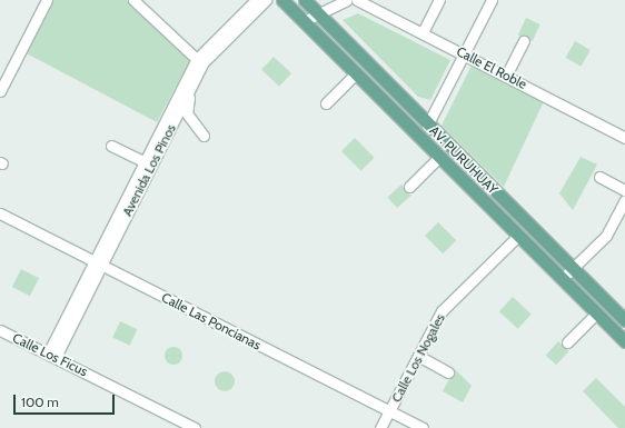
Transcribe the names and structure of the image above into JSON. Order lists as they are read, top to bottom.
{
  "streets": {
    "main road": ["AV. PURUHUAY"],
    "street": [
      "Calle El Roble",
      "Avenida Los Pinos",
      "Calle Las Poncianas",
      "Calle Los Ficus",
      "Calle Los Nogales"
    ]
  },
  "crossings": [
    ["AV. PURUHUAY", "Calle Los Nogales"],
    ["Avenida Los Pinos", "Calle Las Poncianas"],
    ["Avenida Los Pinos", "Calle Los Ficus"],
    ["Calle Las Poncianas", "Calle Los Nogales"]
  ],
  "scale_bar": "100 m"
}
